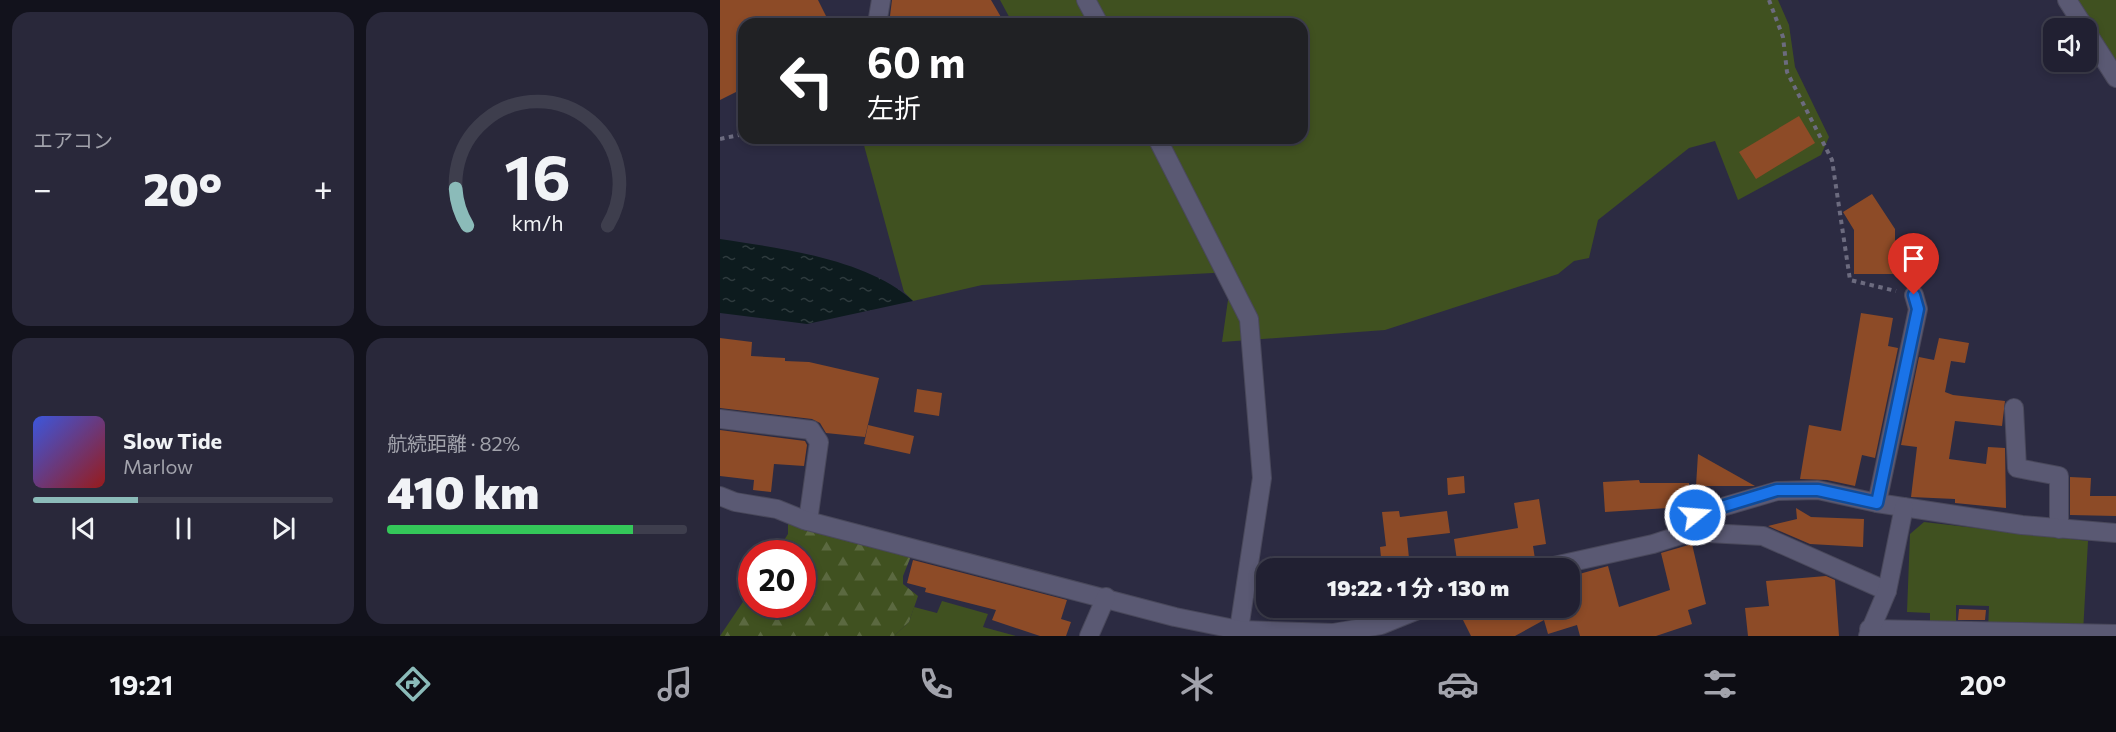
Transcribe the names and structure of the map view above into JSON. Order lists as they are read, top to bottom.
{
  "page": {
    "tile": [
      "エアコン",
      ["航続距離 · 82%", "410 km"]
    ],
    "turn": ["60 m", "左折"],
    "heat": ["−", "20°", "+"],
    "song": ["Slow Tide", "Marlow"],
    "limit": "20",
    "trip": "19:22 · 1 分 · 130 m",
    "tabs": ["19:21", "20°"],
    "gauge": ["16", "km/h"]
  }
}
